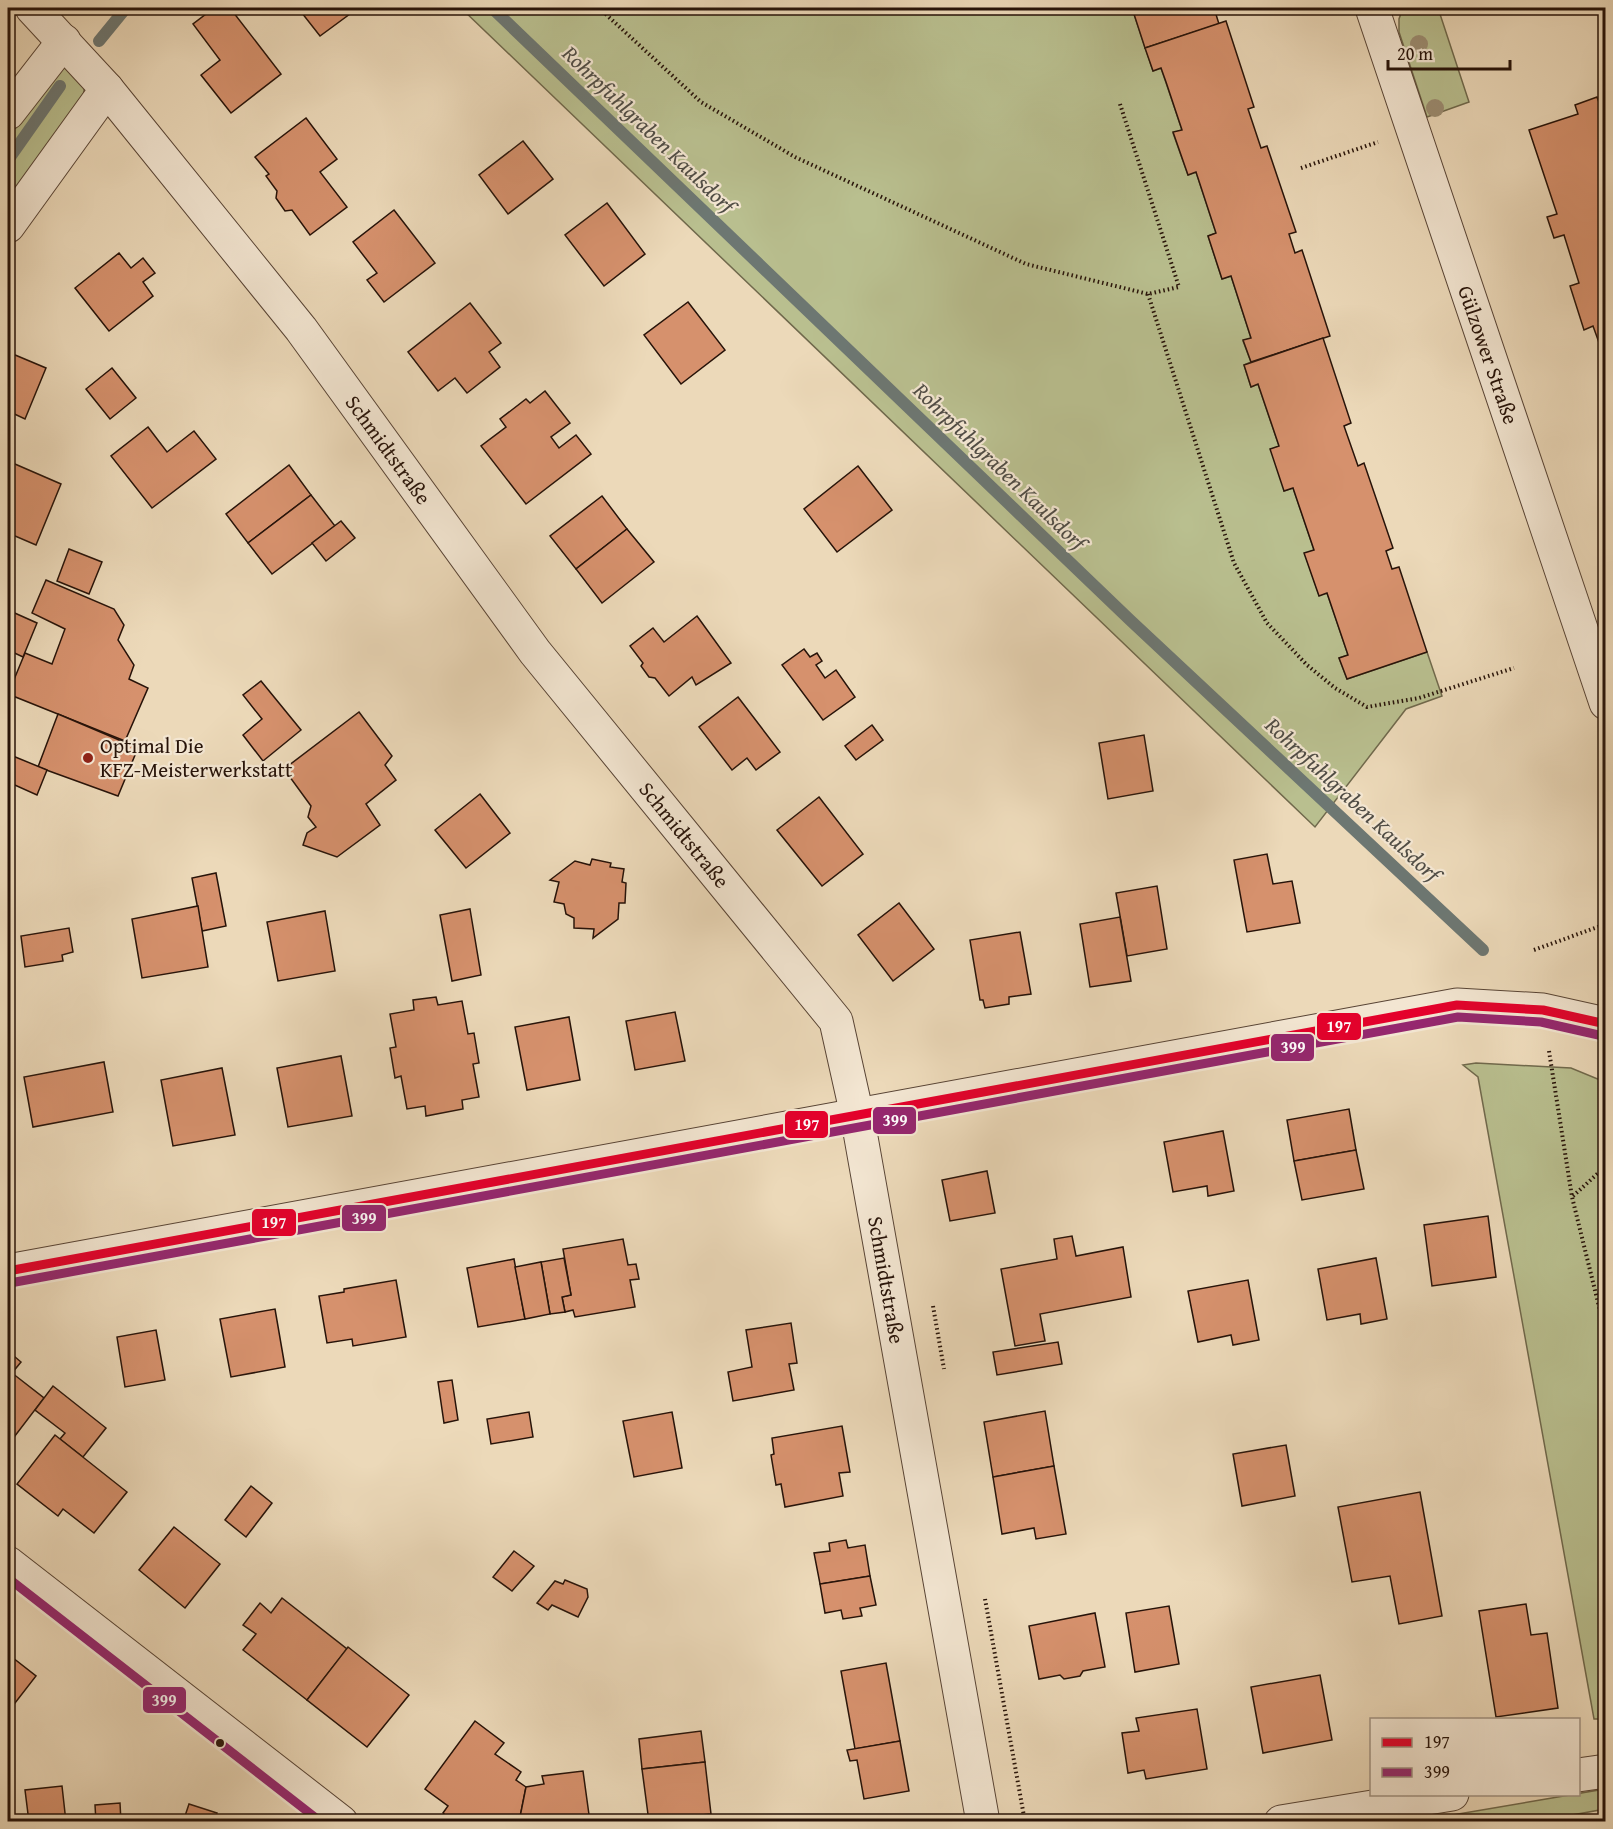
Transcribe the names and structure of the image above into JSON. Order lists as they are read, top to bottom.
{
  "streets": {
    "street": ["Gülzower Straße", "Schmidtstraße"]
  },
  "water": ["Rohrpfuhlgraben Kaulsdorf"],
  "places": ["Optimal Die KFZ-Meisterwerkstatt"],
  "lines": ["transit line 197", "transit line 399"],
  "legend": ["197", "399"],
  "scale_bar": "20 m"
}
